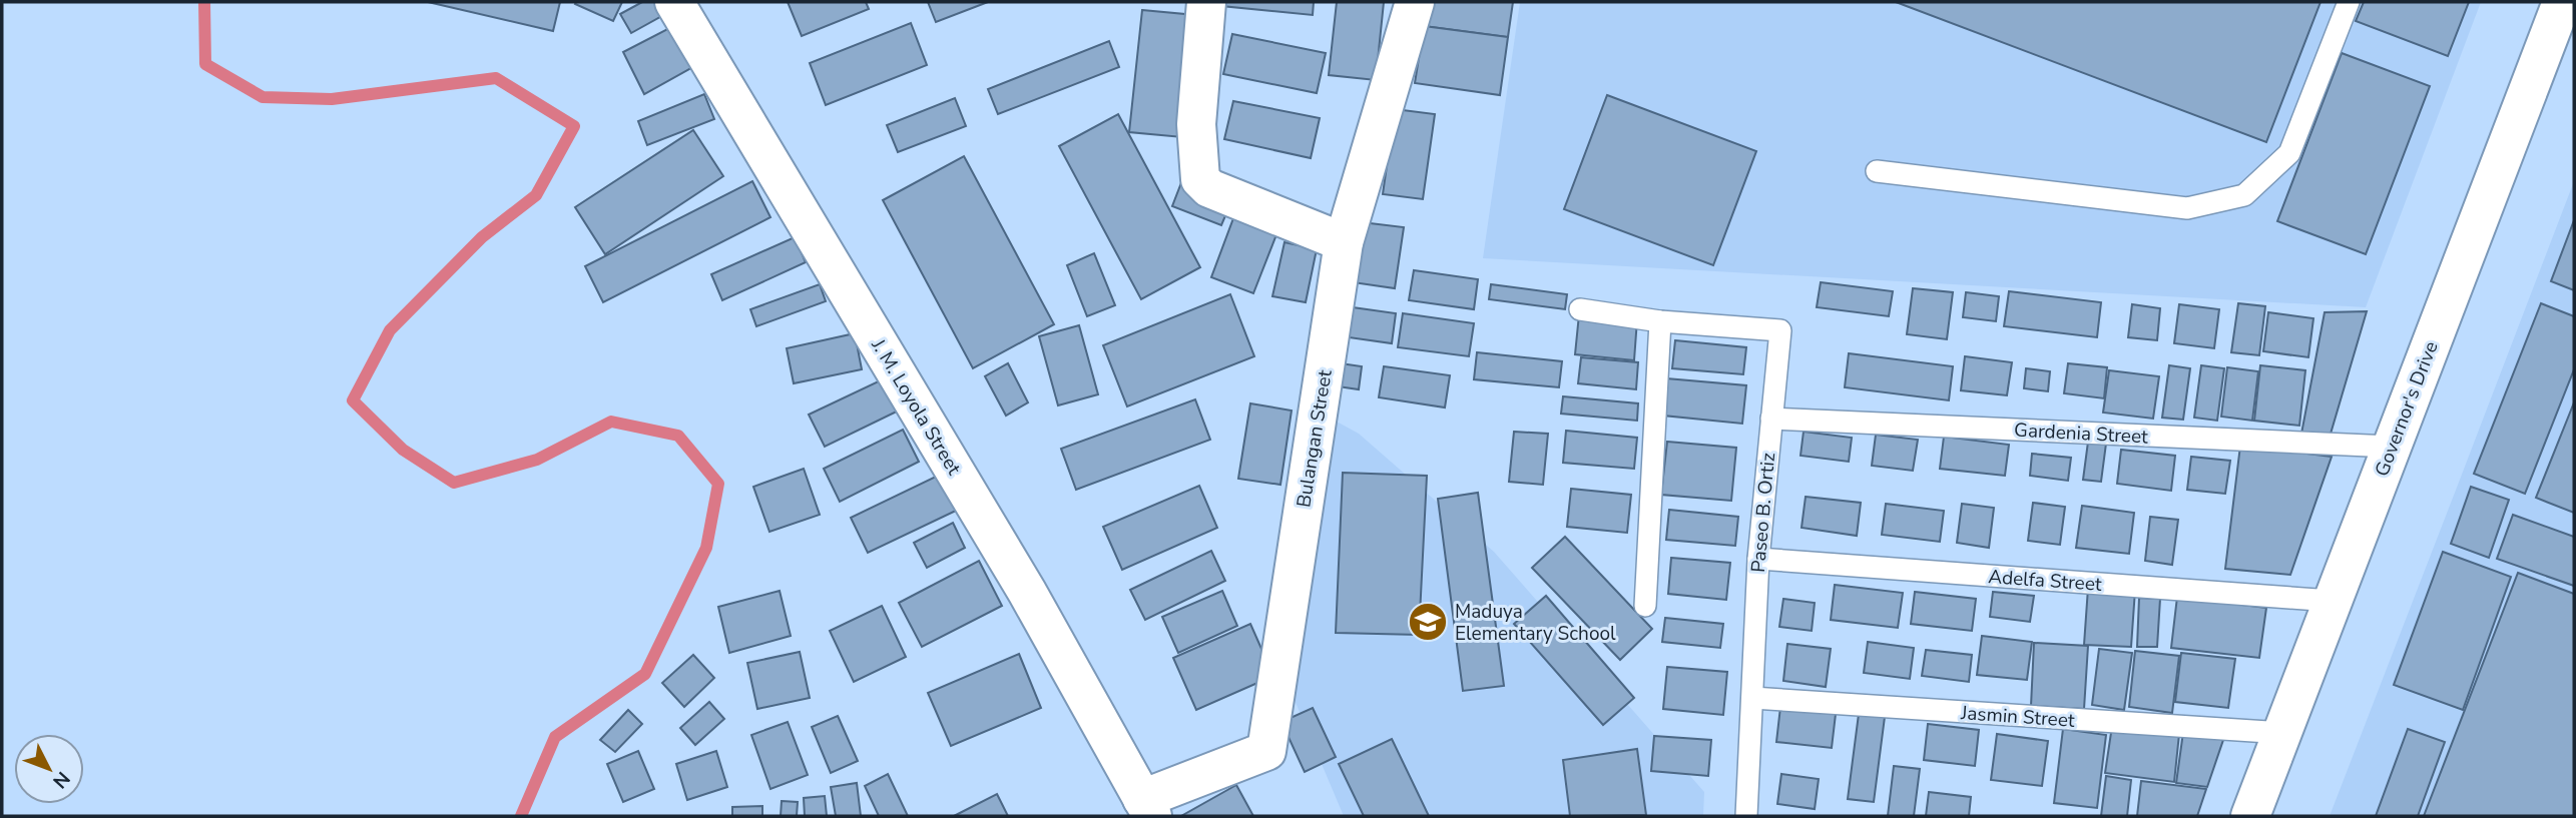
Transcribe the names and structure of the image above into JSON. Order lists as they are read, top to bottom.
{
  "streets": {
    "main road": ["J. M. Loyola Street", "Governor's Drive", "Bulangan Street"],
    "lane": [
      "Gardenia Street",
      "Paseo B. Ortiz",
      "Adelfa Street",
      "Jasmin Street"
    ]
  },
  "crossings": [
    ["J. M. Loyola Street", "Bulangan Street"],
    ["Governor's Drive", "Gardenia Street"],
    ["Governor's Drive", "Adelfa Street"],
    ["Governor's Drive", "Jasmin Street"],
    ["Gardenia Street", "Paseo B. Ortiz"],
    ["Paseo B. Ortiz", "Adelfa Street"],
    ["Paseo B. Ortiz", "Jasmin Street"]
  ],
  "places": {
    "school or university": ["Maduya Elementary School"]
  },
  "north": "bottom right"
}
